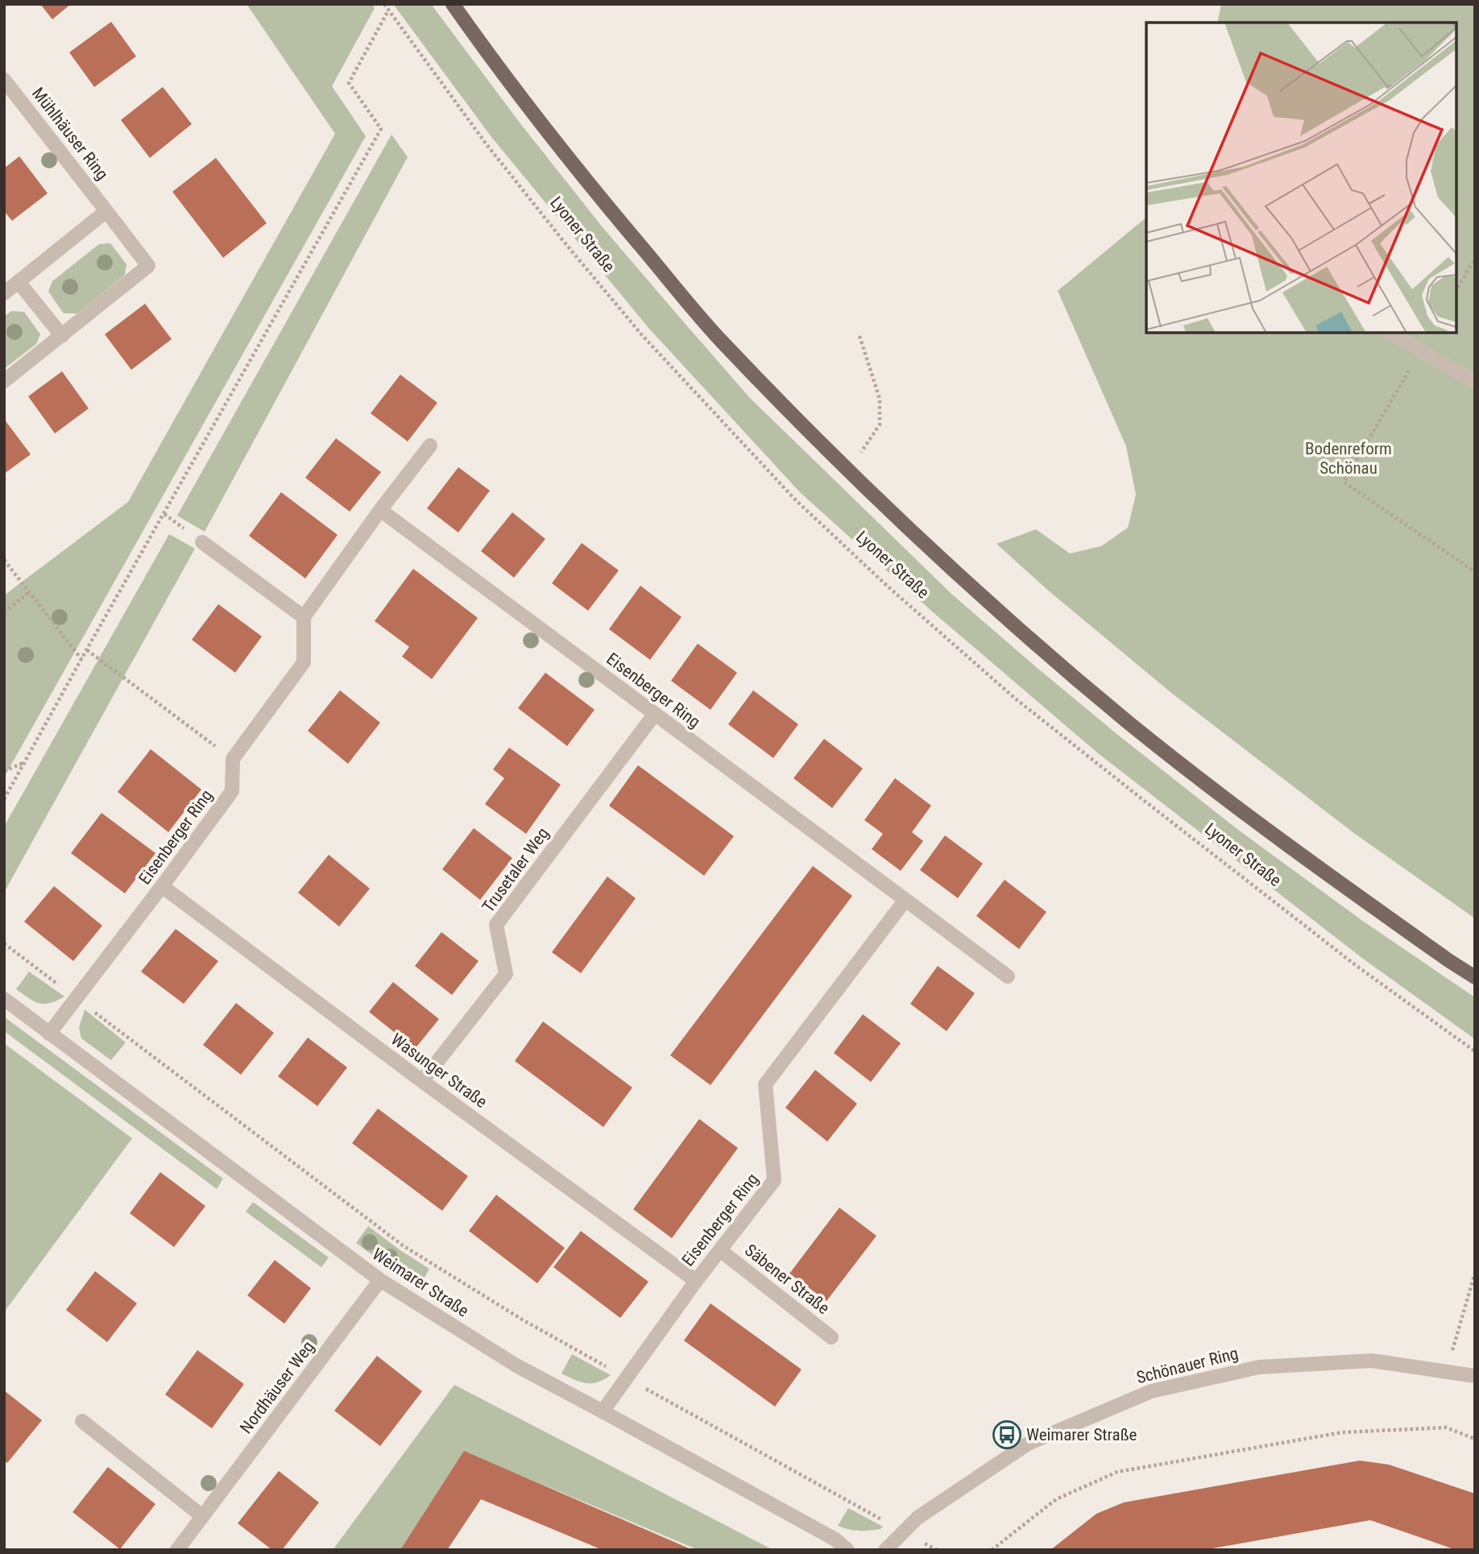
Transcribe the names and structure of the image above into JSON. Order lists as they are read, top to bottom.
{
  "streets": {
    "main road": ["Lyoner Straße"],
    "street": [
      "Mühlhäuser Ring",
      "Eisenberger Ring",
      "Trusetaler Weg",
      "Wasunger Straße",
      "Säbener Straße",
      "Weimarer Straße",
      "Schönauer Ring",
      "Nordhäuser Weg"
    ]
  },
  "crossings": [
    ["Eisenberger Ring", "Trusetaler Weg"],
    ["Eisenberger Ring", "Wasunger Straße"],
    ["Eisenberger Ring", "Säbener Straße"],
    ["Eisenberger Ring", "Weimarer Straße"],
    ["Trusetaler Weg", "Wasunger Straße"],
    ["Weimarer Straße", "Nordhäuser Weg"]
  ],
  "parks": ["Bodenreform Schönau"],
  "places": {
    "bus stop": ["Weimarer Straße"]
  }
}
